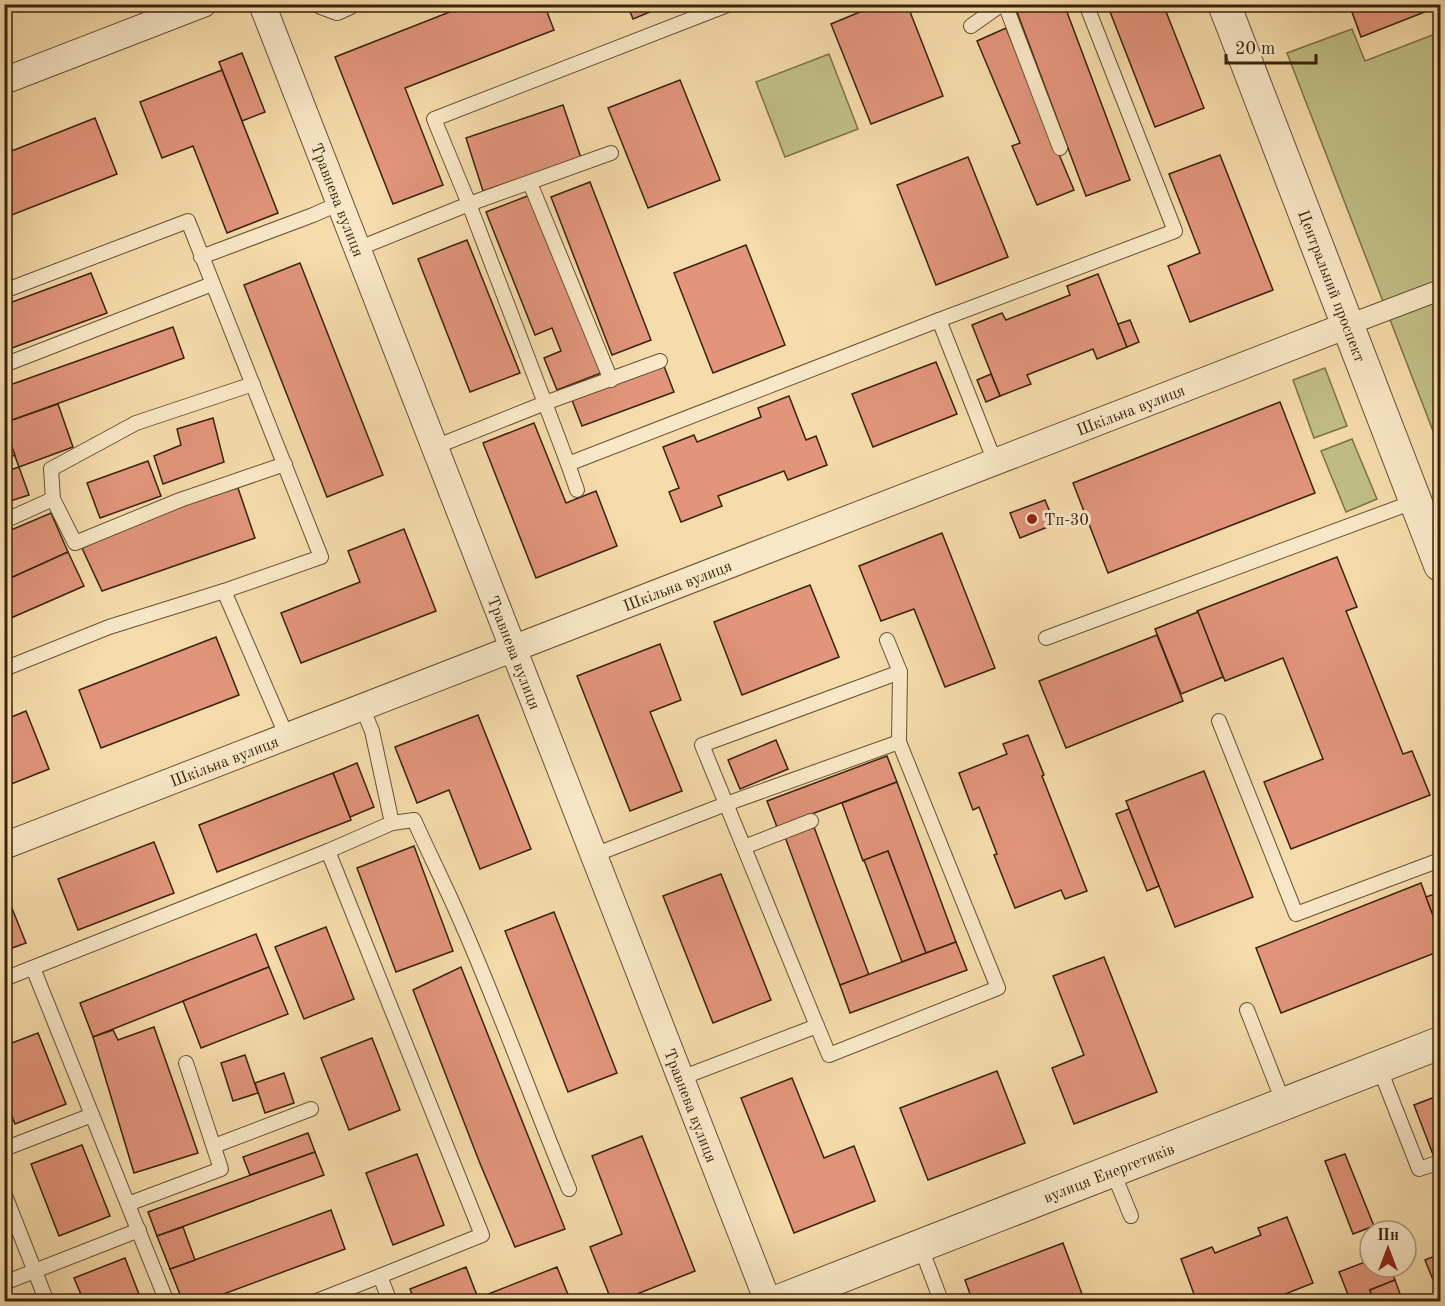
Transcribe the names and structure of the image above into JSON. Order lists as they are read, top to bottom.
{
  "streets": {
    "street": [
      "Травнева вулиця",
      "Центральний проспект",
      "Шкільна вулиця",
      "вулиця Енергетиків"
    ]
  },
  "crossings": [
    ["Травнева вулиця", "Шкільна вулиця"],
    ["Центральний проспект", "Шкільна вулиця"]
  ],
  "places": ["Тп-30"],
  "scale_bar": "20 m",
  "north": "top"
}
